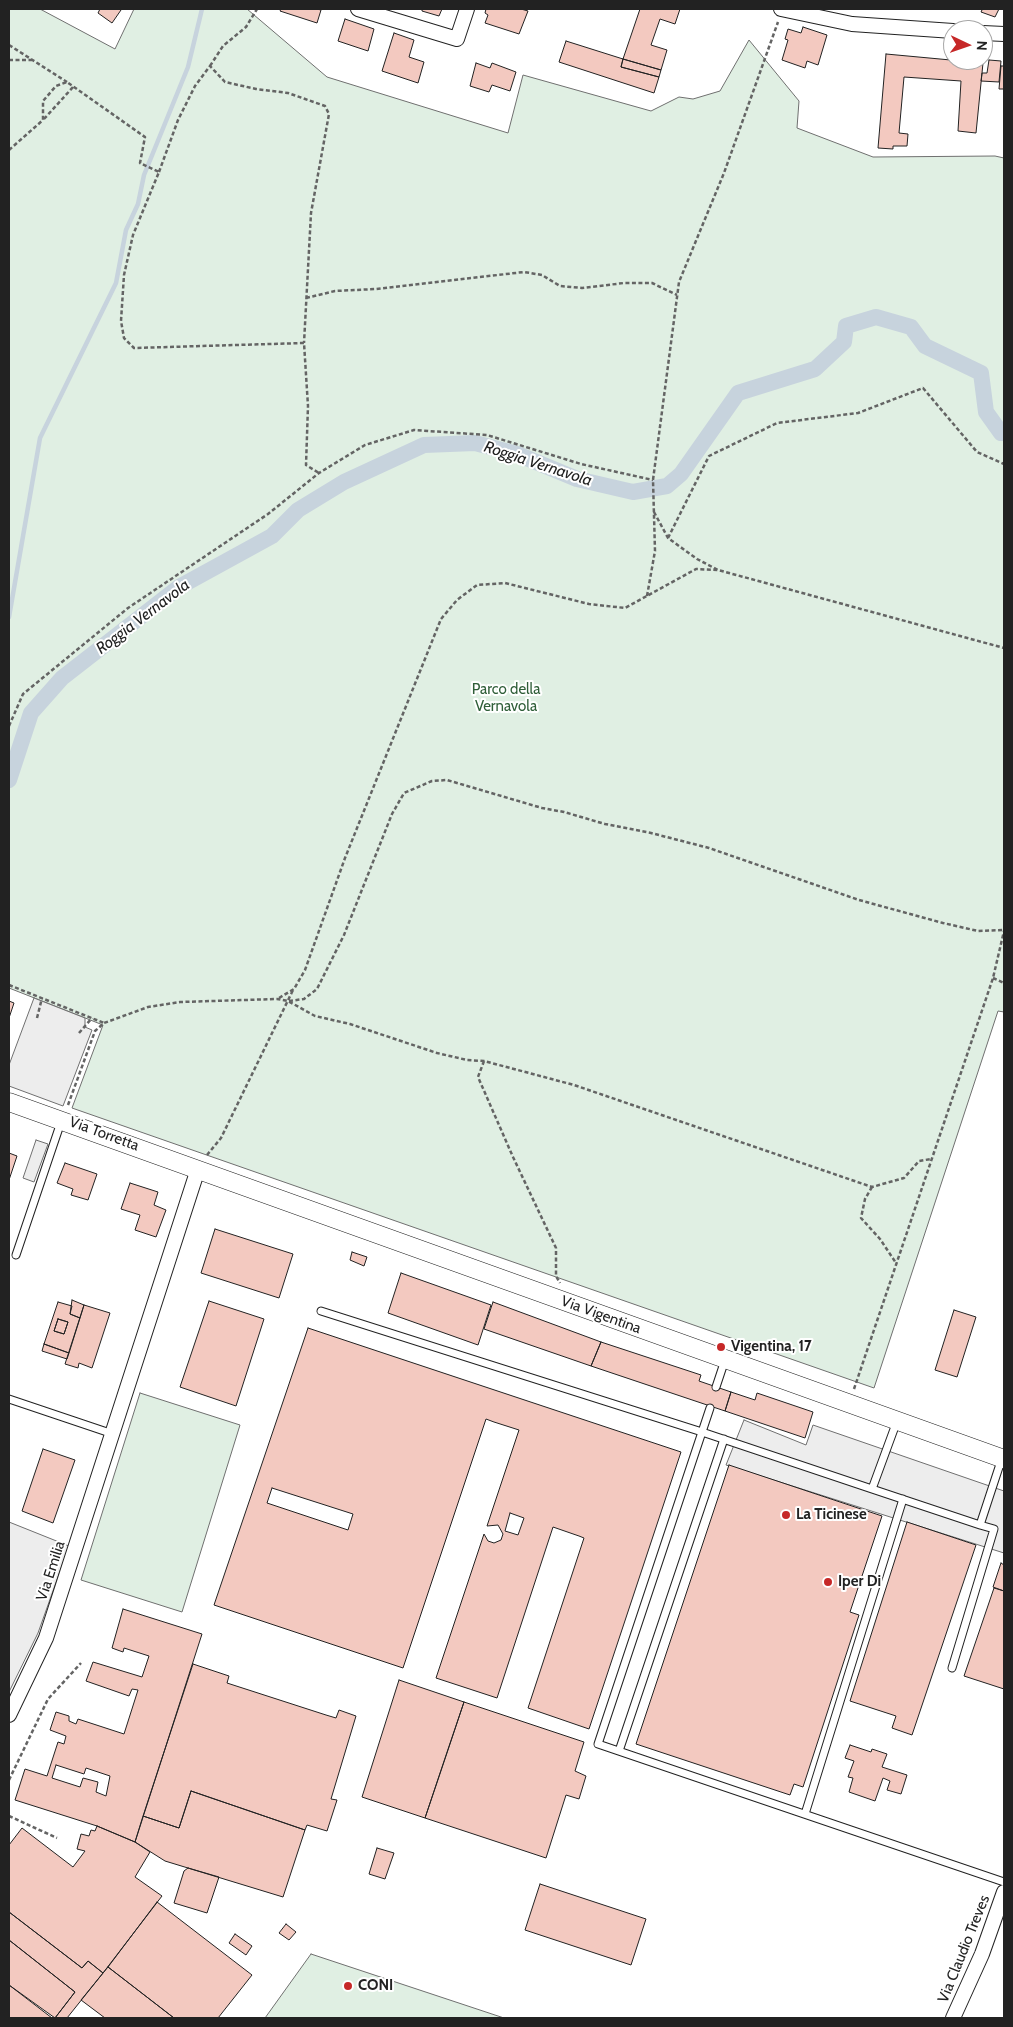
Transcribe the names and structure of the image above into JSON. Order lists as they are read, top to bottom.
{
  "streets": {
    "street": [
      "Via Torretta",
      "Via Vigentina",
      "Via Emilia",
      "Via Claudio Treves"
    ]
  },
  "crossings": [
    ["Via Torretta", "Via Vigentina"],
    ["Via Torretta", "Via Emilia"],
    ["Via Vigentina", "Via Emilia"]
  ],
  "water": ["Roggia Vernavola"],
  "parks": ["Parco della Vernavola"],
  "places": [
    "Vigentina, 17",
    "La Ticinese",
    "Iper Di",
    "CONI"
  ],
  "north": "right"
}
